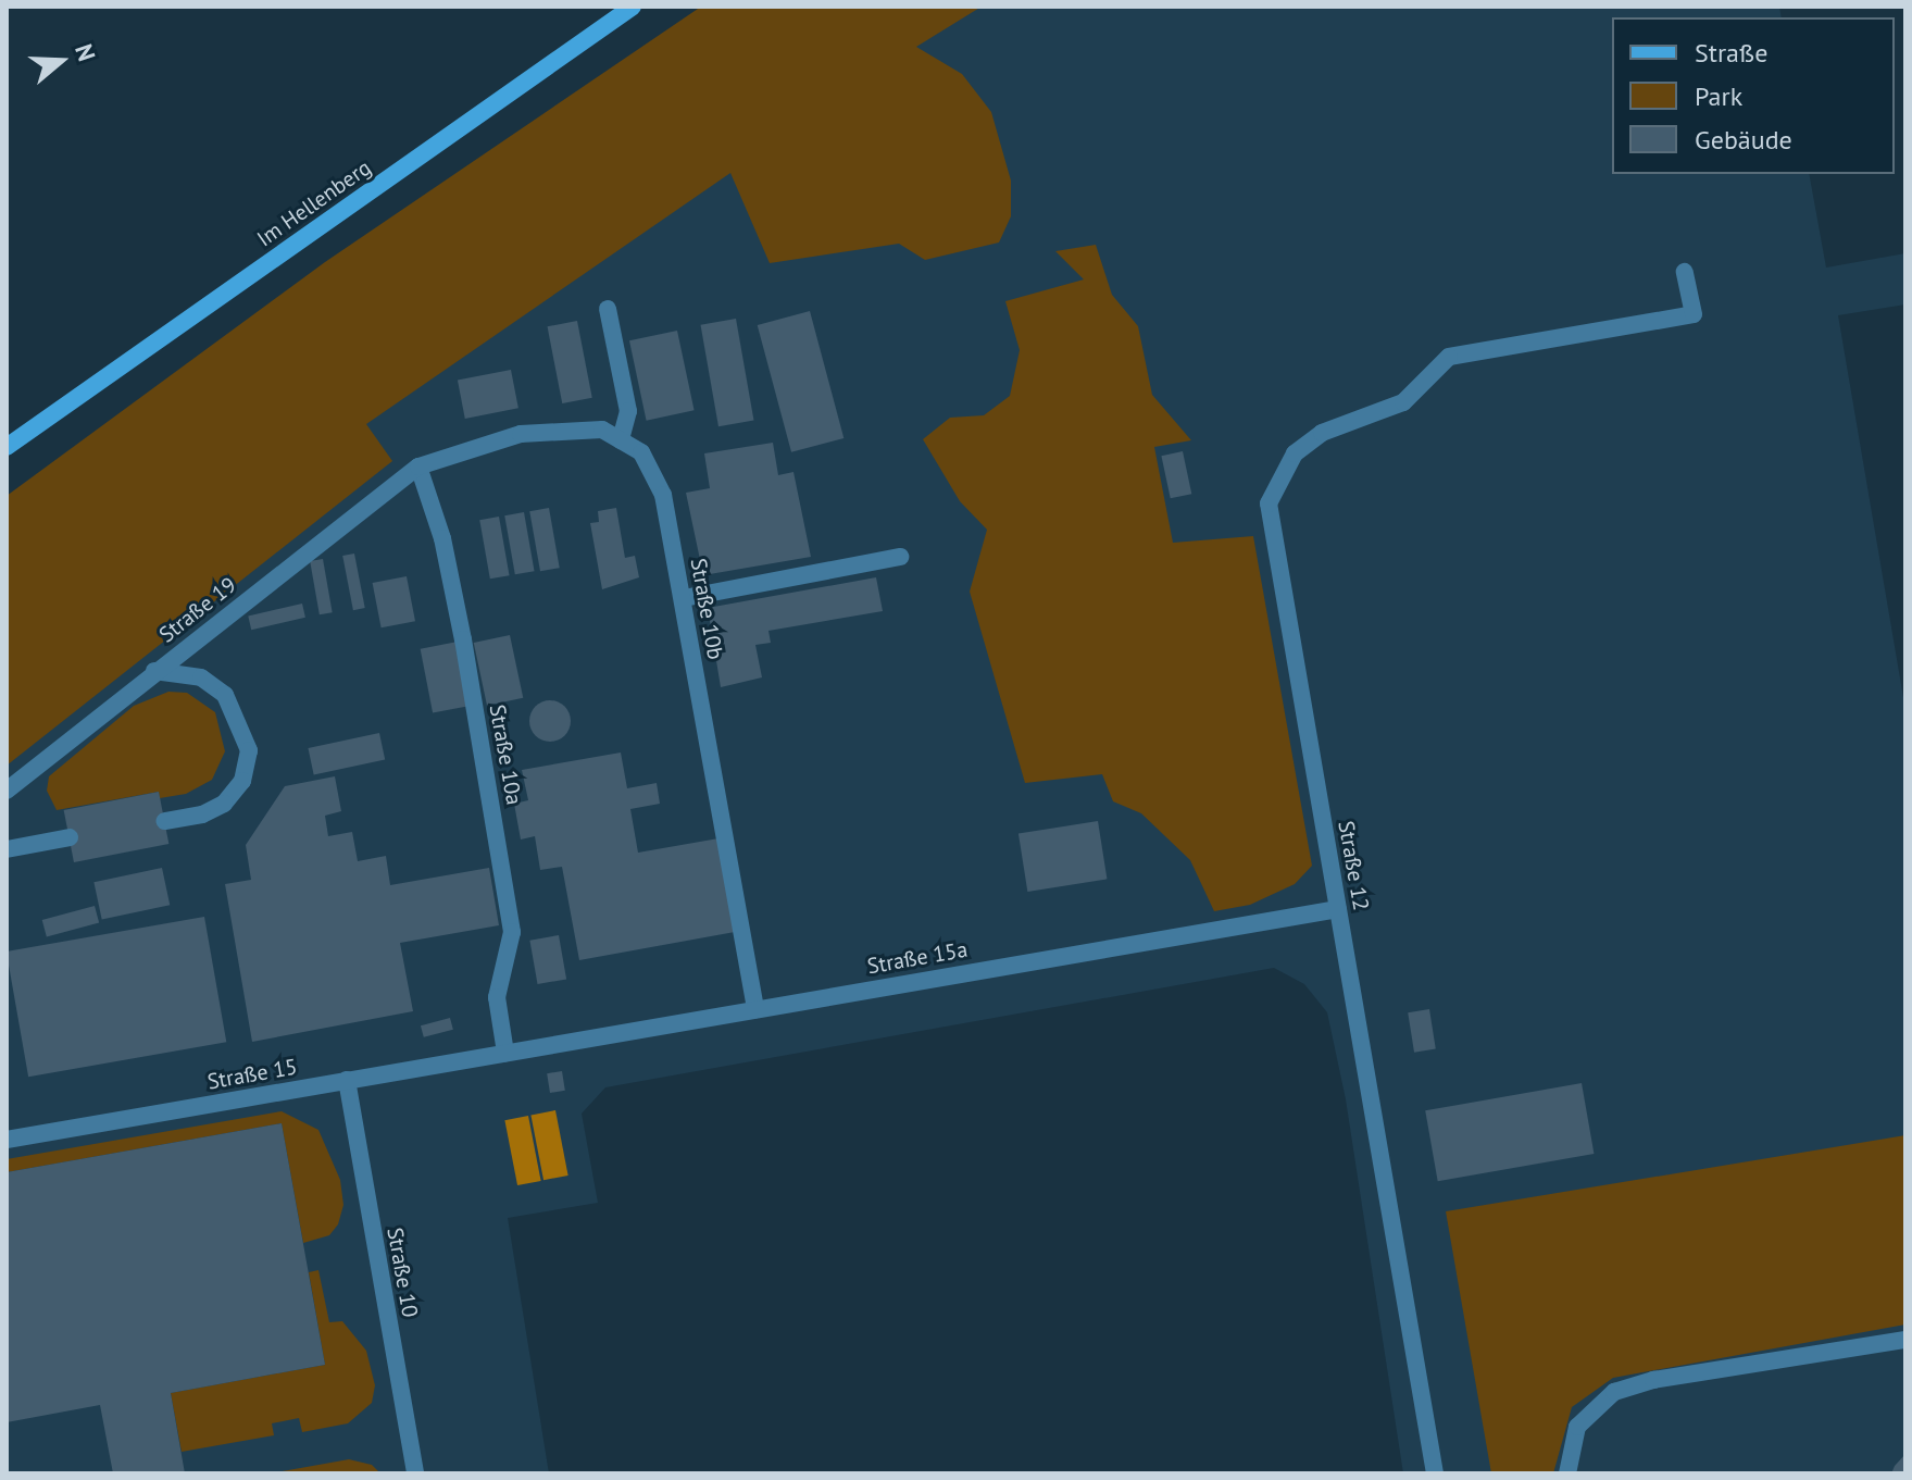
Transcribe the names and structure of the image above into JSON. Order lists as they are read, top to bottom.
{
  "streets": {
    "main road": ["Im Hellenberg"],
    "street": [
      "Straße 10b",
      "Straße 19",
      "Straße 10a",
      "Straße 12",
      "Straße 15a",
      "Straße 15",
      "Straße 10"
    ]
  },
  "crossings": [
    ["Straße 10b", "Straße 15a"],
    ["Straße 19", "Straße 10a"],
    ["Straße 10a", "Straße 15a"],
    ["Straße 10a", "Straße 15"],
    ["Straße 12", "Straße 15a"],
    ["Straße 15a", "Straße 15"],
    ["Straße 15", "Straße 10"]
  ],
  "legend": ["Straße", "Park", "Gebäude"],
  "north": "right"
}
